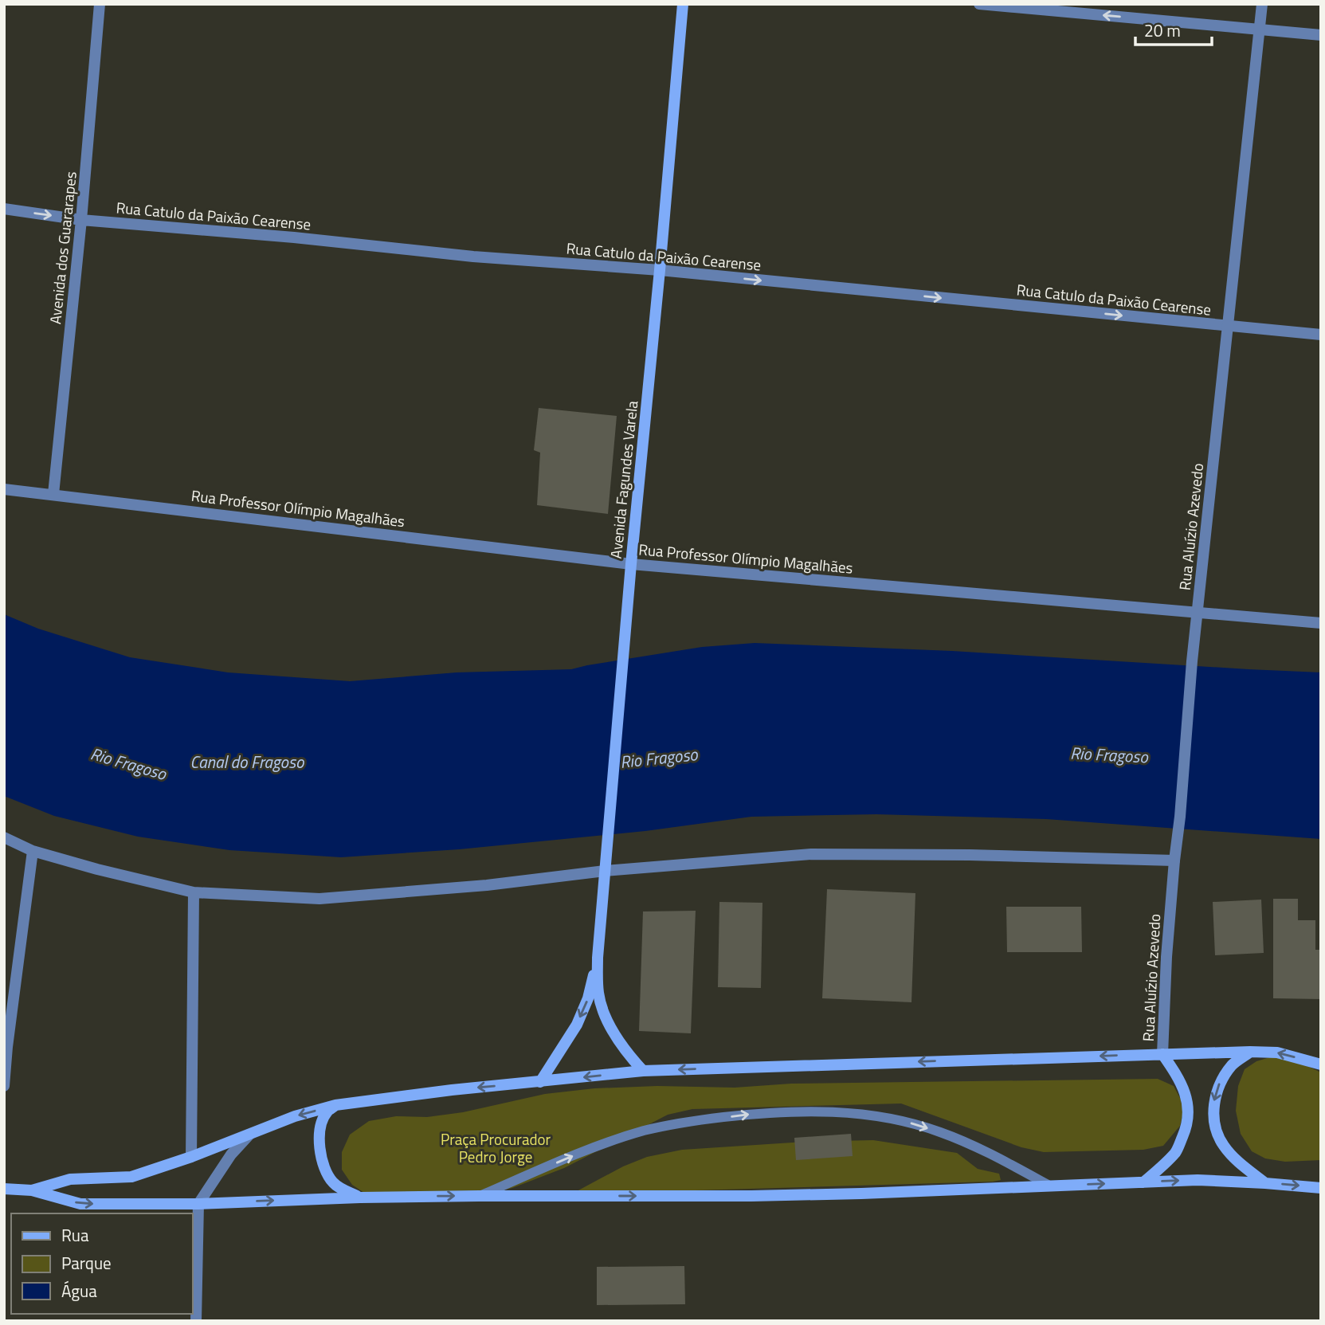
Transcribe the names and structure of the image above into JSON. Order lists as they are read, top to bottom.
{
  "streets": {
    "main road": ["Avenida Fagundes Varela"],
    "street": [
      "Rua Catulo da Paixão Cearense",
      "Avenida dos Guararapes",
      "Rua Professor Olímpio Magalhães",
      "Rua Aluízio Azevedo"
    ]
  },
  "crossings": [
    ["Rua Catulo da Paixão Cearense", "Avenida dos Guararapes"],
    ["Rua Catulo da Paixão Cearense", "Avenida Fagundes Varela"],
    ["Rua Catulo da Paixão Cearense", "Rua Aluízio Azevedo"],
    ["Avenida dos Guararapes", "Rua Professor Olímpio Magalhães"],
    ["Avenida Fagundes Varela", "Rua Professor Olímpio Magalhães"],
    ["Rua Professor Olímpio Magalhães", "Rua Aluízio Azevedo"]
  ],
  "one_way": ["Rua Catulo da Paixão Cearense"],
  "water": ["Rio Fragoso", "Canal do Fragoso"],
  "parks": ["Praça Procurador Pedro Jorge"],
  "legend": ["Rua", "Parque", "Água"],
  "scale_bar": "20 m"
}
